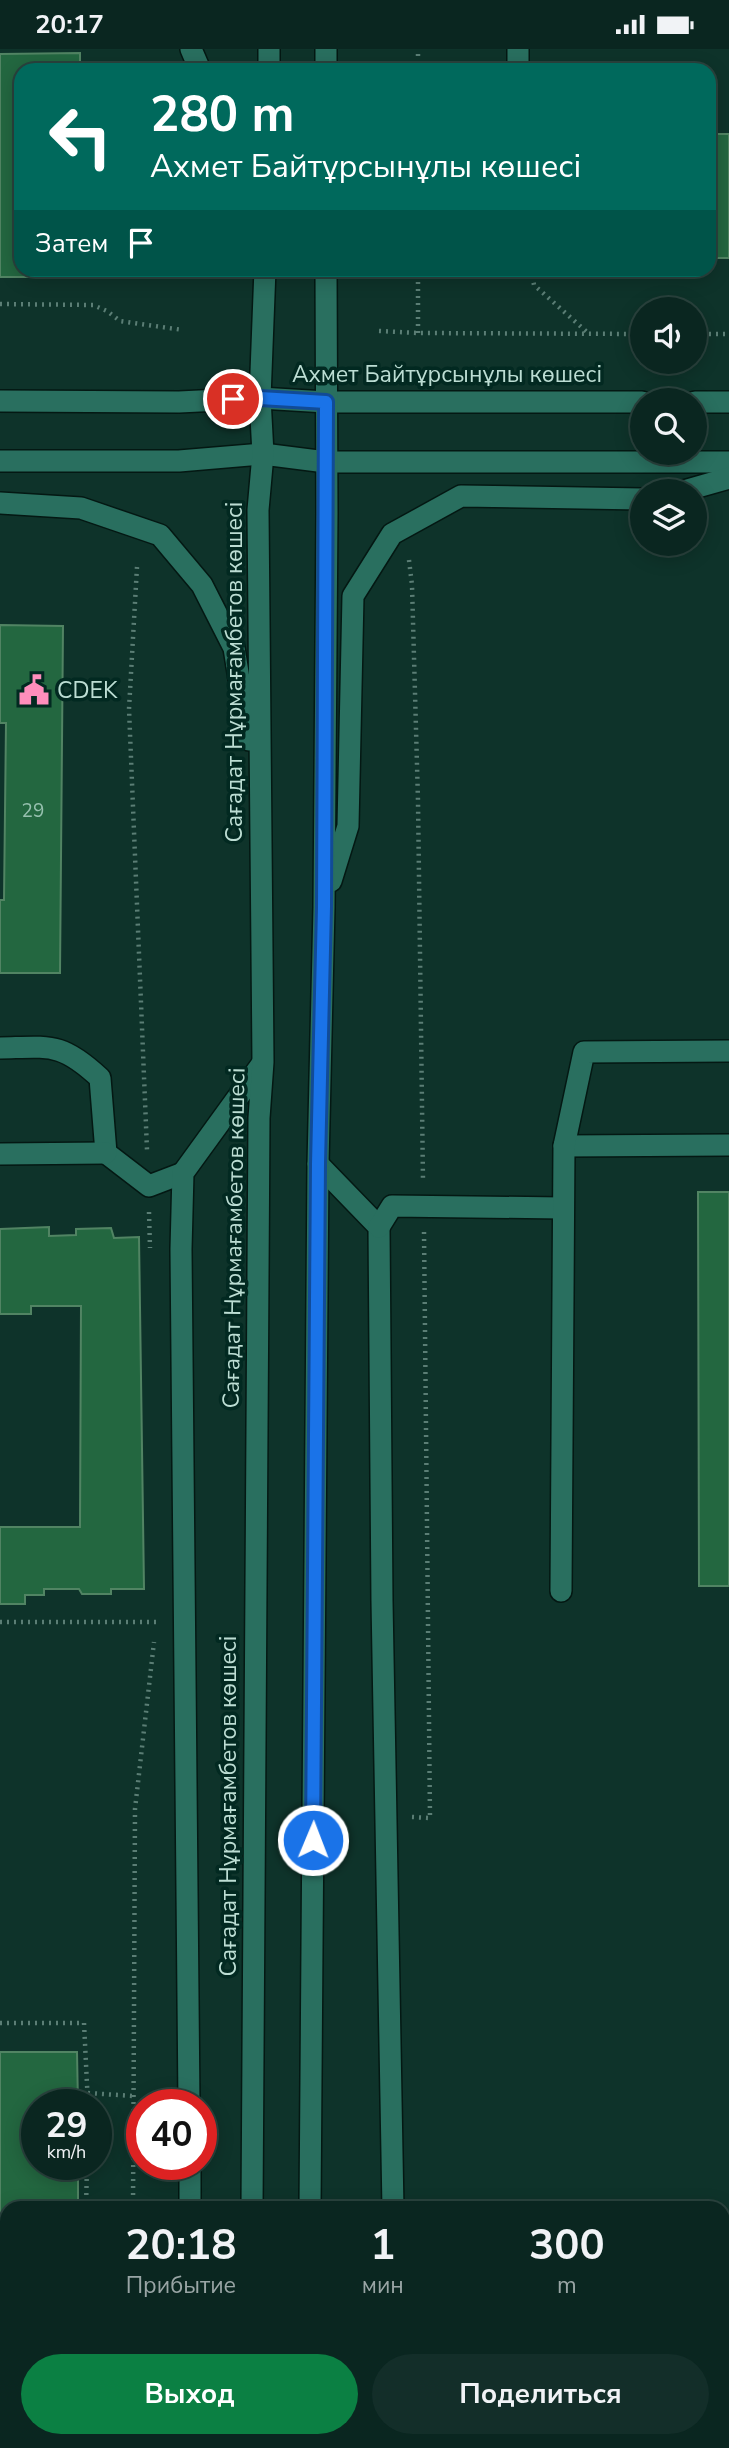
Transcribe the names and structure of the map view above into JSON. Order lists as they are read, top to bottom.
{
  "streets": {
    "street": ["Ахмет Байтұрсынұлы көшесі", "Сағадат Нұрмағамбетов көшесі"]
  },
  "crossings": [
    ["Ахмет Байтұрсынұлы көшесі", "Сағадат Нұрмағамбетов көшесі"]
  ],
  "places": {
    "public building": ["CDEK"]
  },
  "house_numbers": ["29"],
  "page": {
    "status": "20:17",
    "turn": ["280 m", "Ахмет Байтұрсынұлы көшесі"],
    "then": "Затем",
    "speed": "29 km/h",
    "limit": "40",
    "eta": [
      "20:18",
      "Прибытие",
      "1",
      "мин",
      "300",
      "m"
    ],
    "buttons": ["Выход", "Поделиться"]
  }
}
